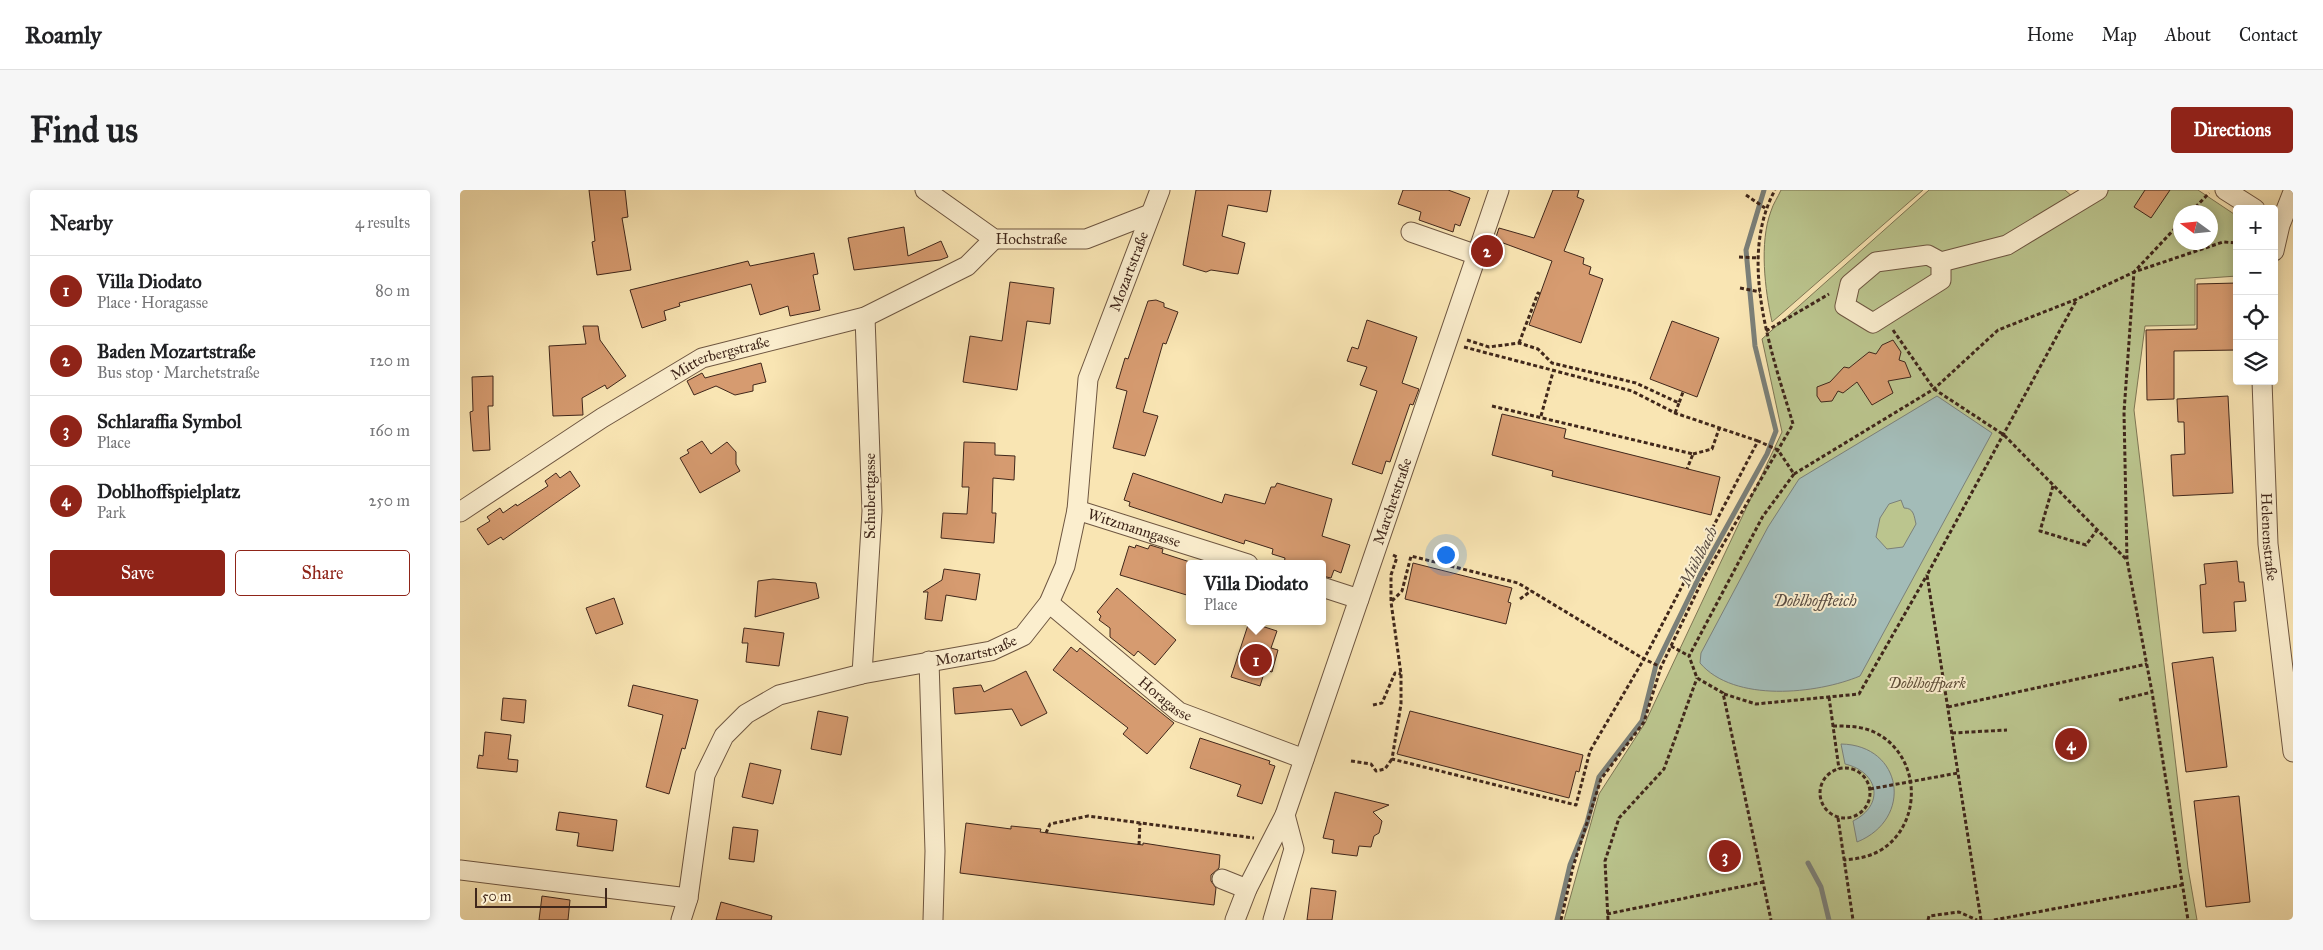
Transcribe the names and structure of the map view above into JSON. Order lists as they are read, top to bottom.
{
  "streets": {
    "street": [
      "Hochstraße",
      "Mozartstraße",
      "Mitterbergstraße",
      "Schubertgasse",
      "Marchetstraße",
      "Witzmanngasse",
      "Helenenstraße",
      "Horagasse"
    ]
  },
  "crossings": [
    ["Hochstraße", "Mozartstraße"],
    ["Hochstraße", "Mitterbergstraße"],
    ["Mozartstraße", "Schubertgasse"],
    ["Mozartstraße", "Witzmanngasse"],
    ["Mozartstraße", "Horagasse"],
    ["Mitterbergstraße", "Schubertgasse"],
    ["Marchetstraße", "Horagasse"]
  ],
  "water": ["Mühlbach", "Doblhoffteich"],
  "parks": ["Doblhoffpark"],
  "scale_bar": "50 m",
  "north": "left",
  "page": {
    "header": "Roamly",
    "nav": [
      "Home",
      "Map",
      "About",
      "Contact"
    ],
    "buttons": [
      "Directions",
      ["Save", "Share"]
    ],
    "title": "Find us",
    "heading": ["Nearby", "4 results"],
    "map_buttons": ["+", "−"],
    "pins": [
      "2",
      "1",
      "4",
      "3"
    ],
    "list": [
      {
        "mark": "1",
        "name": "Villa Diodato",
        "note": "Place · Horagasse",
        "value": "80 m"
      },
      {
        "mark": "2",
        "name": "Baden Mozartstraße",
        "note": "Bus stop · Marchetstraße",
        "value": "120 m"
      },
      {
        "mark": "3",
        "name": "Schlaraffia Symbol",
        "note": "Place",
        "value": "160 m"
      },
      {
        "mark": "4",
        "name": "Doblhoffspielplatz",
        "note": "Park",
        "value": "250 m"
      }
    ],
    "popup": ["Villa Diodato", "Place"],
    "scale": "50 m"
  }
}
